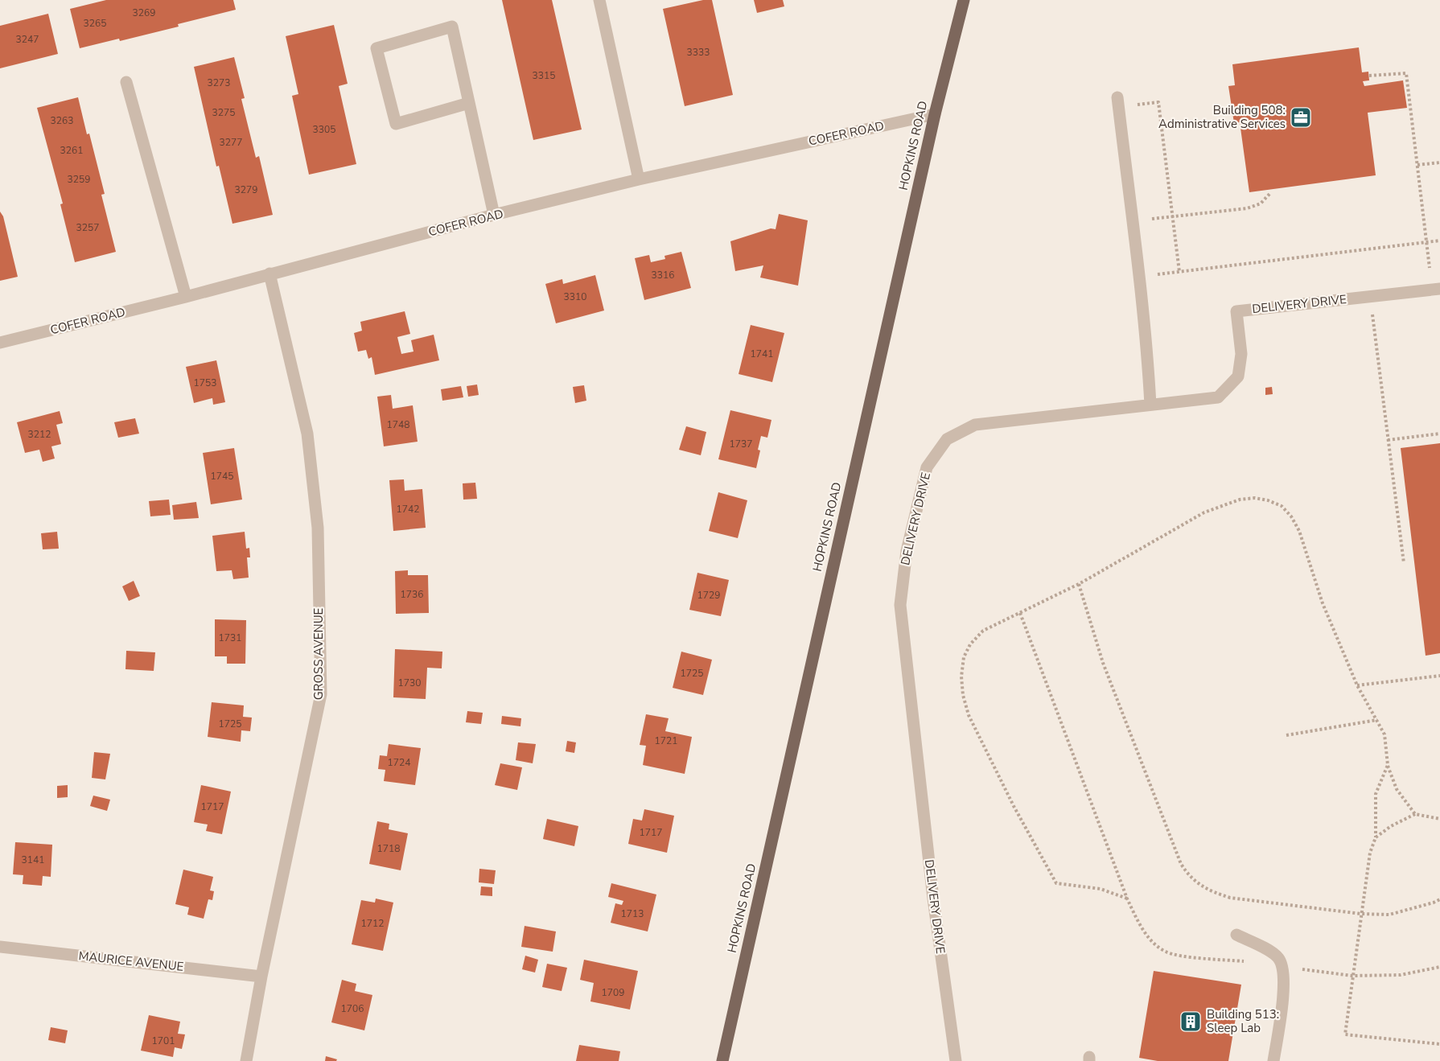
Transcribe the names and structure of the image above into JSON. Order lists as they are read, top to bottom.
{
  "streets": {
    "main road": ["HOPKINS ROAD"],
    "street": [
      "COFER ROAD",
      "DELIVERY DRIVE",
      "GROSS AVENUE",
      "MAURICE AVENUE"
    ]
  },
  "crossings": [
    ["COFER ROAD", "HOPKINS ROAD"],
    ["COFER ROAD", "GROSS AVENUE"],
    ["GROSS AVENUE", "MAURICE AVENUE"]
  ],
  "places": {
    "office": ["Building 508: Administrative Services"],
    "building": ["Building 513: Sleep Lab"]
  },
  "house_numbers": [
    "3269",
    "3265",
    "3247",
    "3333",
    "3315",
    "3273",
    "3275",
    "3263",
    "3305",
    "3277",
    "3261",
    "3259",
    "3279",
    "3257",
    "3316",
    "3310",
    "1741",
    "1753",
    "1748",
    "3212",
    "1737",
    "1745",
    "1742",
    "1736",
    "1729",
    "1731",
    "1725",
    "1730",
    "1725",
    "1721",
    "1724",
    "1717",
    "1717",
    "1718",
    "3141",
    "1713",
    "1712",
    "1709",
    "1706",
    "1701"
  ]
}
